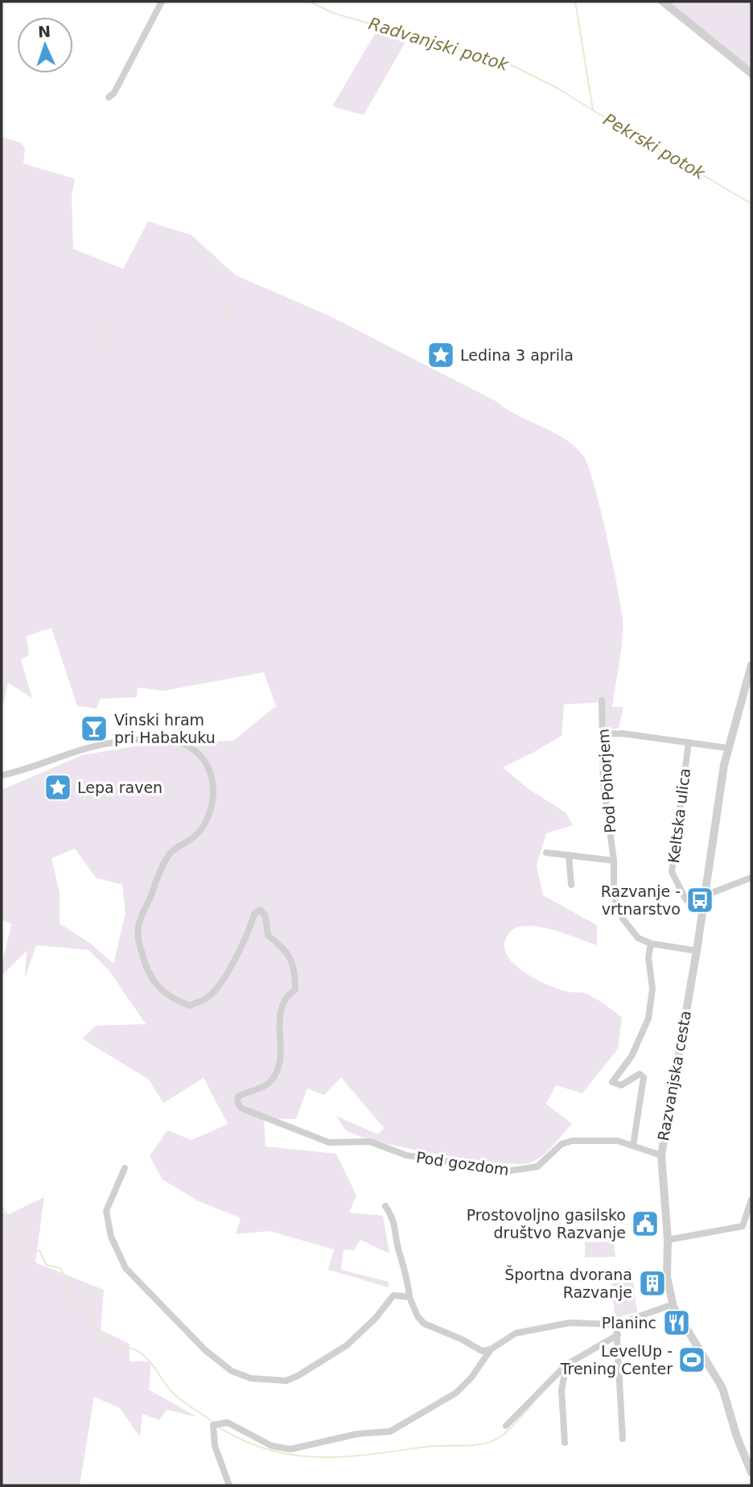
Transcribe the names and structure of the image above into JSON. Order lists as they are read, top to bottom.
{
  "streets": {
    "street": [
      "Pod Pohorjem",
      "Keltska ulica",
      "Razvanjska cesta",
      "Pod gozdom"
    ]
  },
  "crossings": [
    ["Pod Pohorjem", "Razvanjska cesta"],
    ["Keltska ulica", "Razvanjska cesta"],
    ["Razvanjska cesta", "Pod gozdom"]
  ],
  "water": ["Radvanjski potok", "Pekrski potok"],
  "places": {
    "place": ["Ledina 3 aprila", "Lepa raven"],
    "bar": ["Vinski hram pri Habakuku"],
    "bus stop": ["Razvanje - vrtnarstvo"],
    "public building": ["Prostovoljno gasilsko društvo Razvanje"],
    "building": ["Športna dvorana Razvanje"],
    "restaurant": ["Planinc"],
    "sports": ["LevelUp - Trening Center"]
  },
  "north": "top"
}
